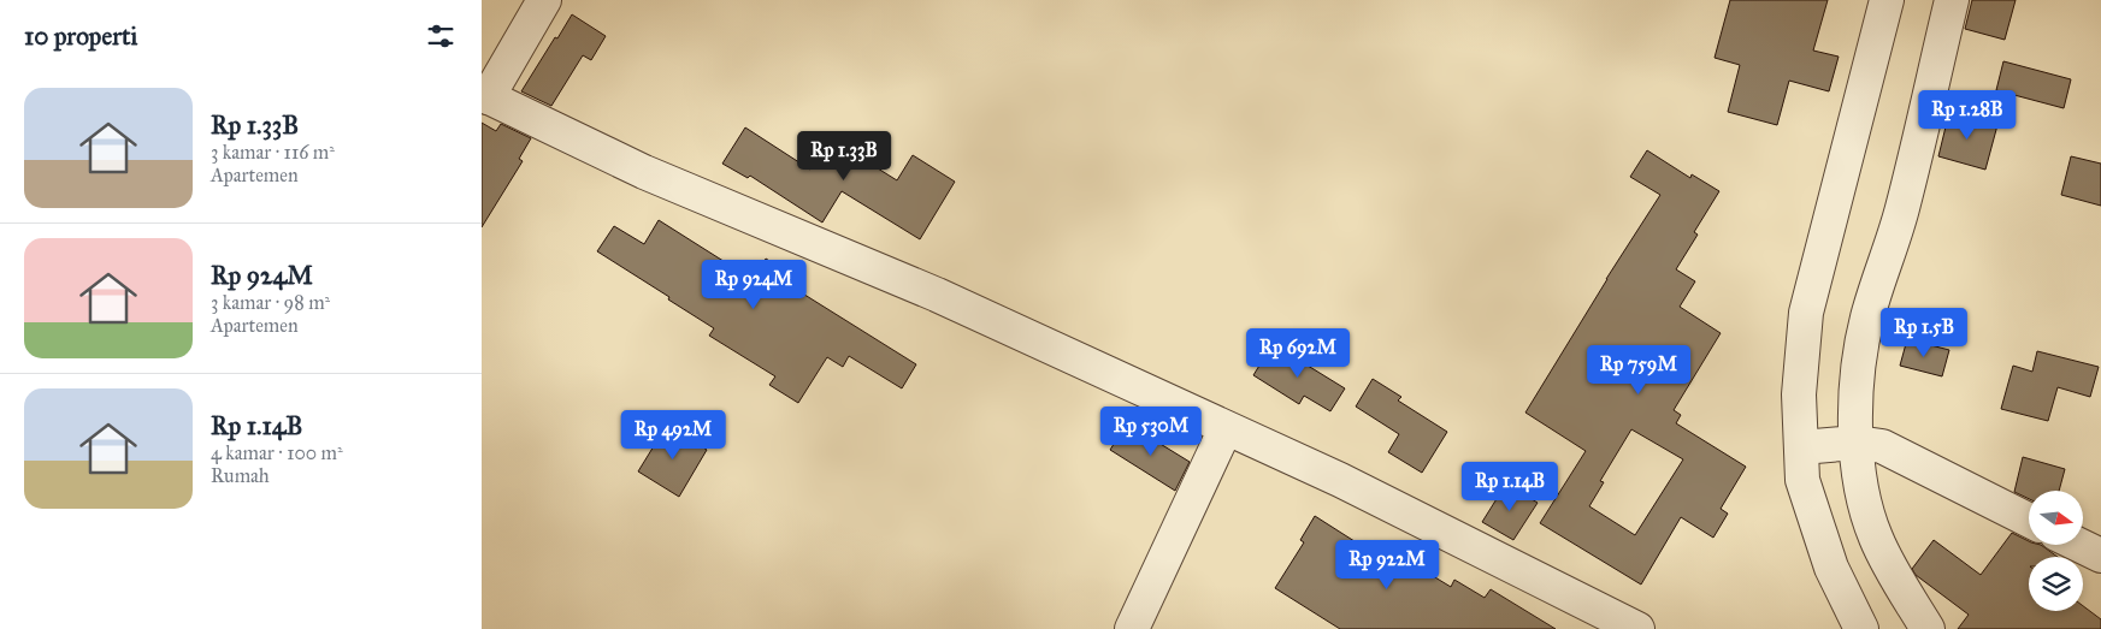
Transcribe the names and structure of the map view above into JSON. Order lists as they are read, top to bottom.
{
  "north": "right",
  "page": {
    "heading": "10 properti",
    "list": [
      {
        "name": "Rp 1.33B",
        "note": "3 kamar · 116 m² · Apartemen"
      },
      {
        "name": "Rp 924M",
        "note": "3 kamar · 98 m² · Apartemen"
      },
      {
        "name": "Rp 1.14B",
        "note": "4 kamar · 100 m² · Rumah"
      }
    ],
    "price": [
      "Rp 1.28B",
      "Rp 1.33B",
      "Rp 924M",
      "Rp 1.5B",
      "Rp 692M",
      "Rp 759M",
      "Rp 530M",
      "Rp 492M",
      "Rp 1.14B",
      "Rp 922M"
    ]
  }
}
